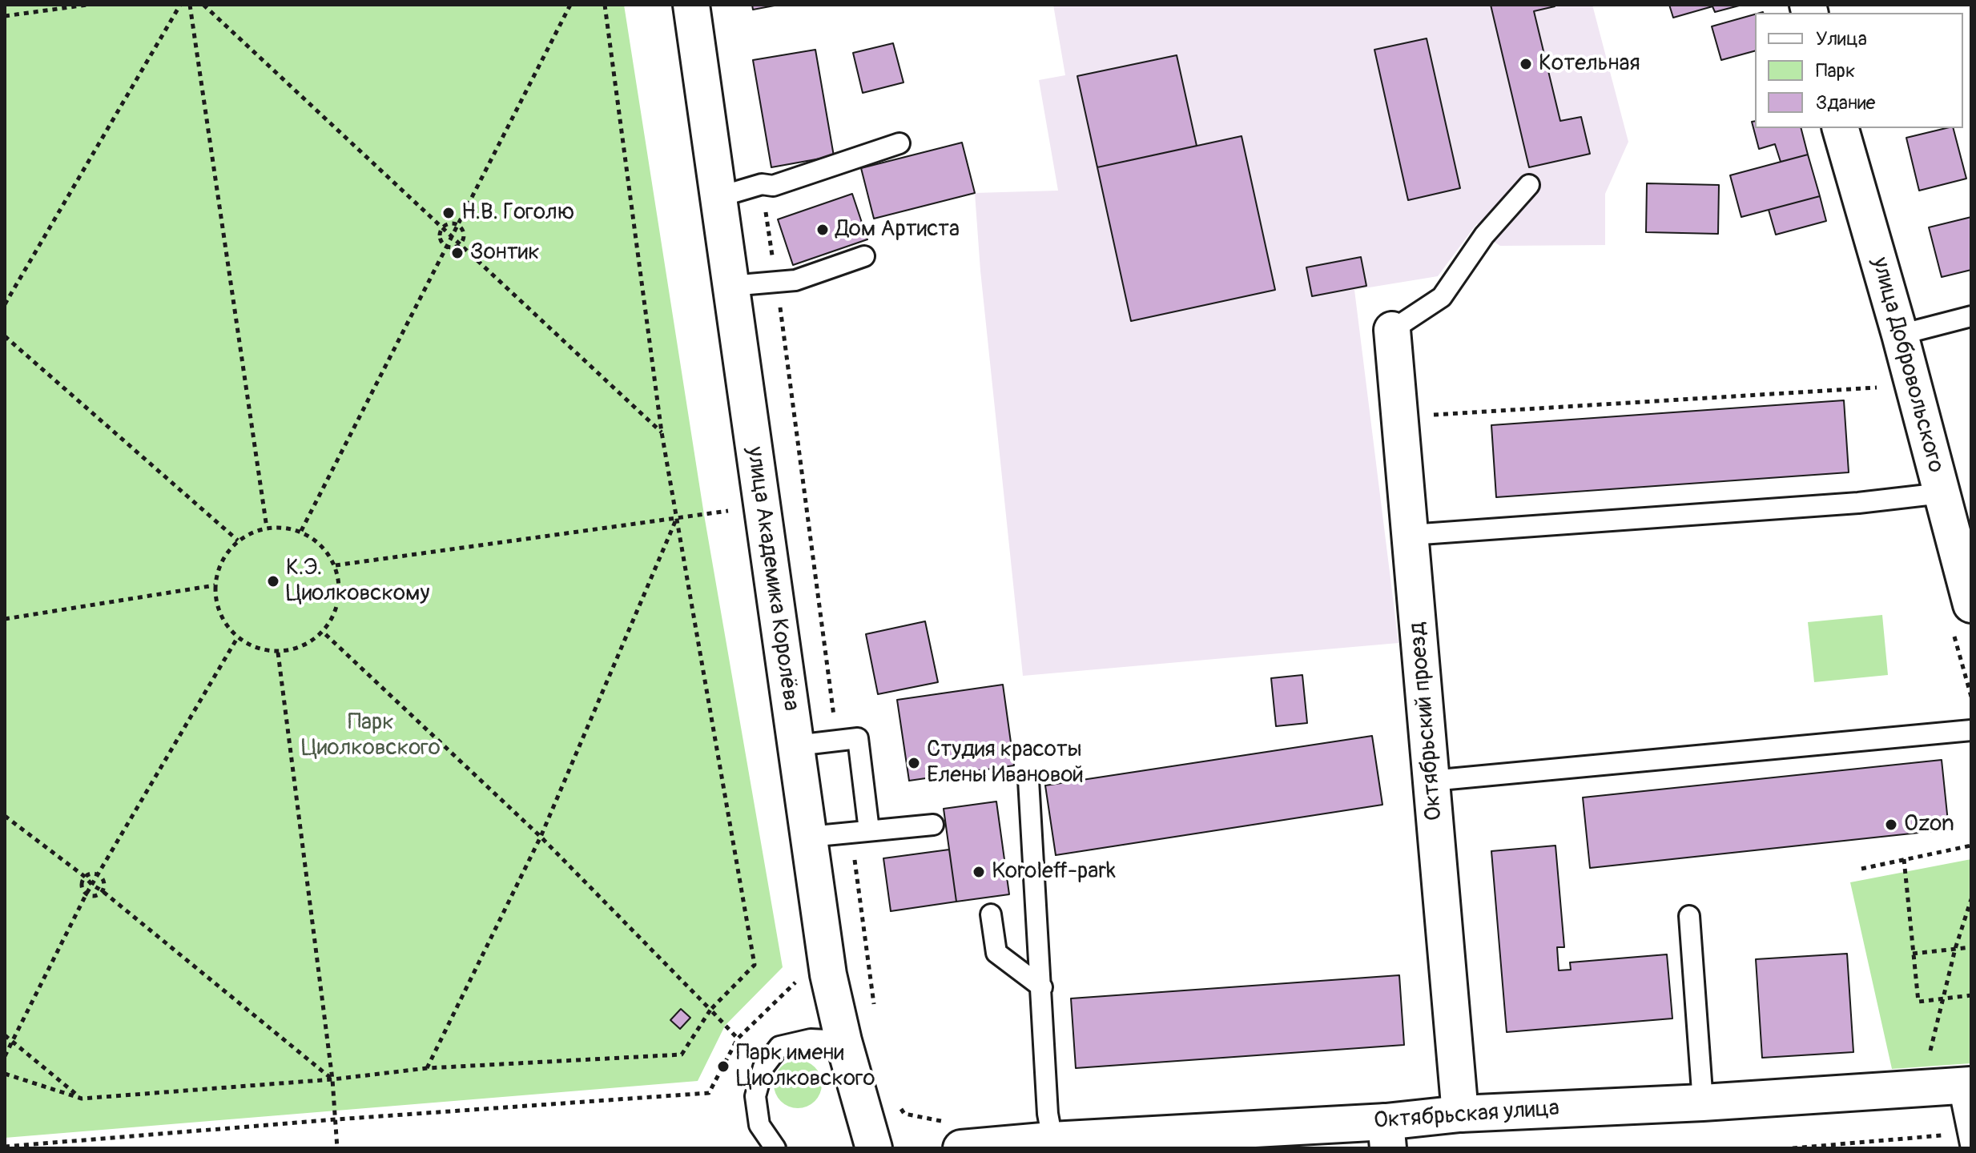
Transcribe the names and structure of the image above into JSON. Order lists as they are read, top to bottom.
{
  "streets": {
    "street": [
      "улица Добровольского",
      "улица Академика Королёва",
      "Октябрьский проезд",
      "Октябрьская улица"
    ]
  },
  "crossings": [
    ["Октябрьский проезд", "Октябрьская улица"]
  ],
  "parks": ["Парк Циолковского"],
  "places": [
    "Котельная",
    "Н.В. Гоголю",
    "Дом Артиста",
    "Зонтик",
    "К.Э. Циолковскому",
    "Студия красоты Елены Ивановой",
    "Ozon",
    "Koroleff-park",
    "Парк имени Циолковского"
  ],
  "legend": ["Улица", "Парк", "Здание"]
}
